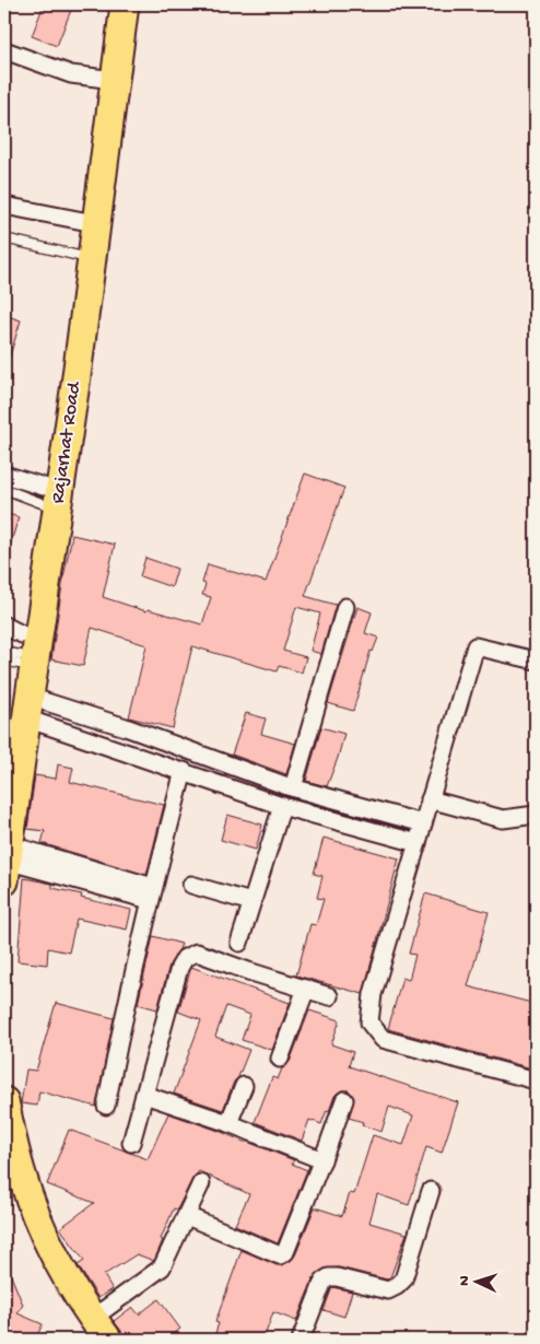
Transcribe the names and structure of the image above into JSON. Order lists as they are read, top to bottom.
{
  "streets": {
    "main road": ["Rajarhat Road"]
  },
  "north": "left"
}
